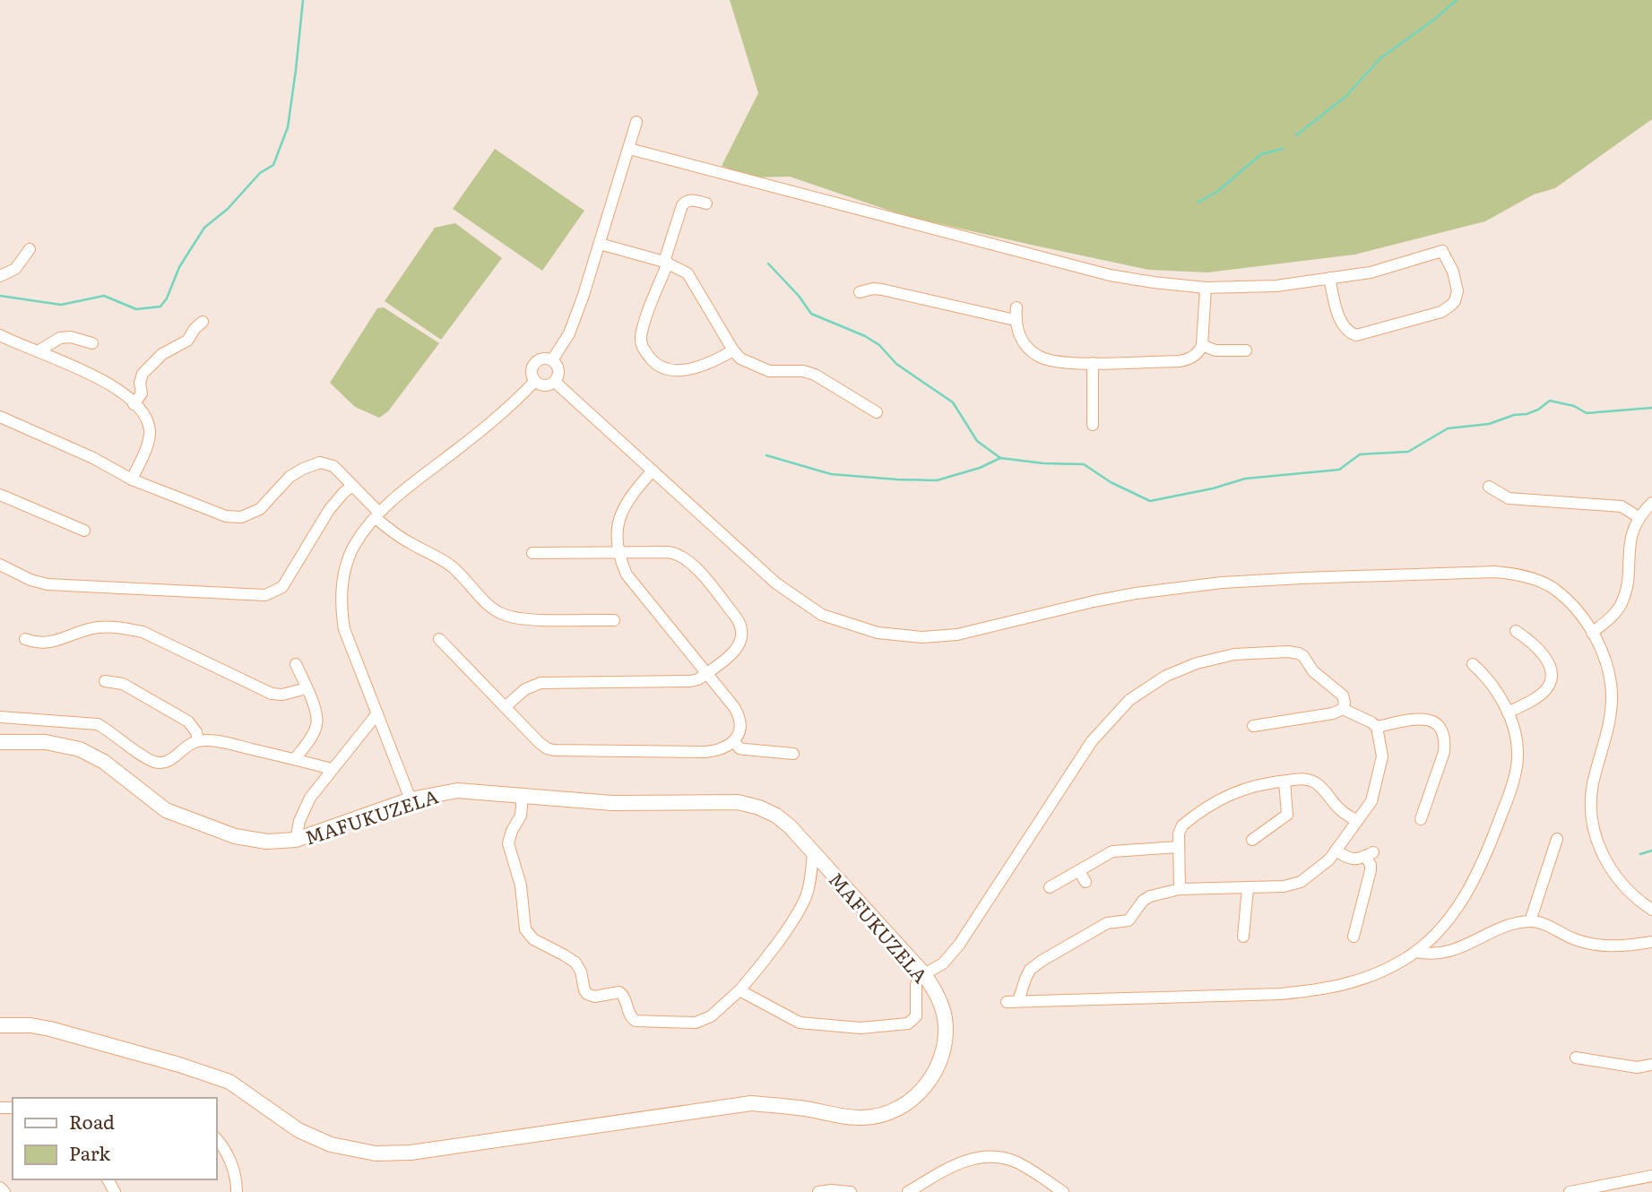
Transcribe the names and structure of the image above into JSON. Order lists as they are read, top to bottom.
{
  "streets": {
    "main road": ["MAFUKUZELA"]
  },
  "legend": ["Road", "Park"]
}
